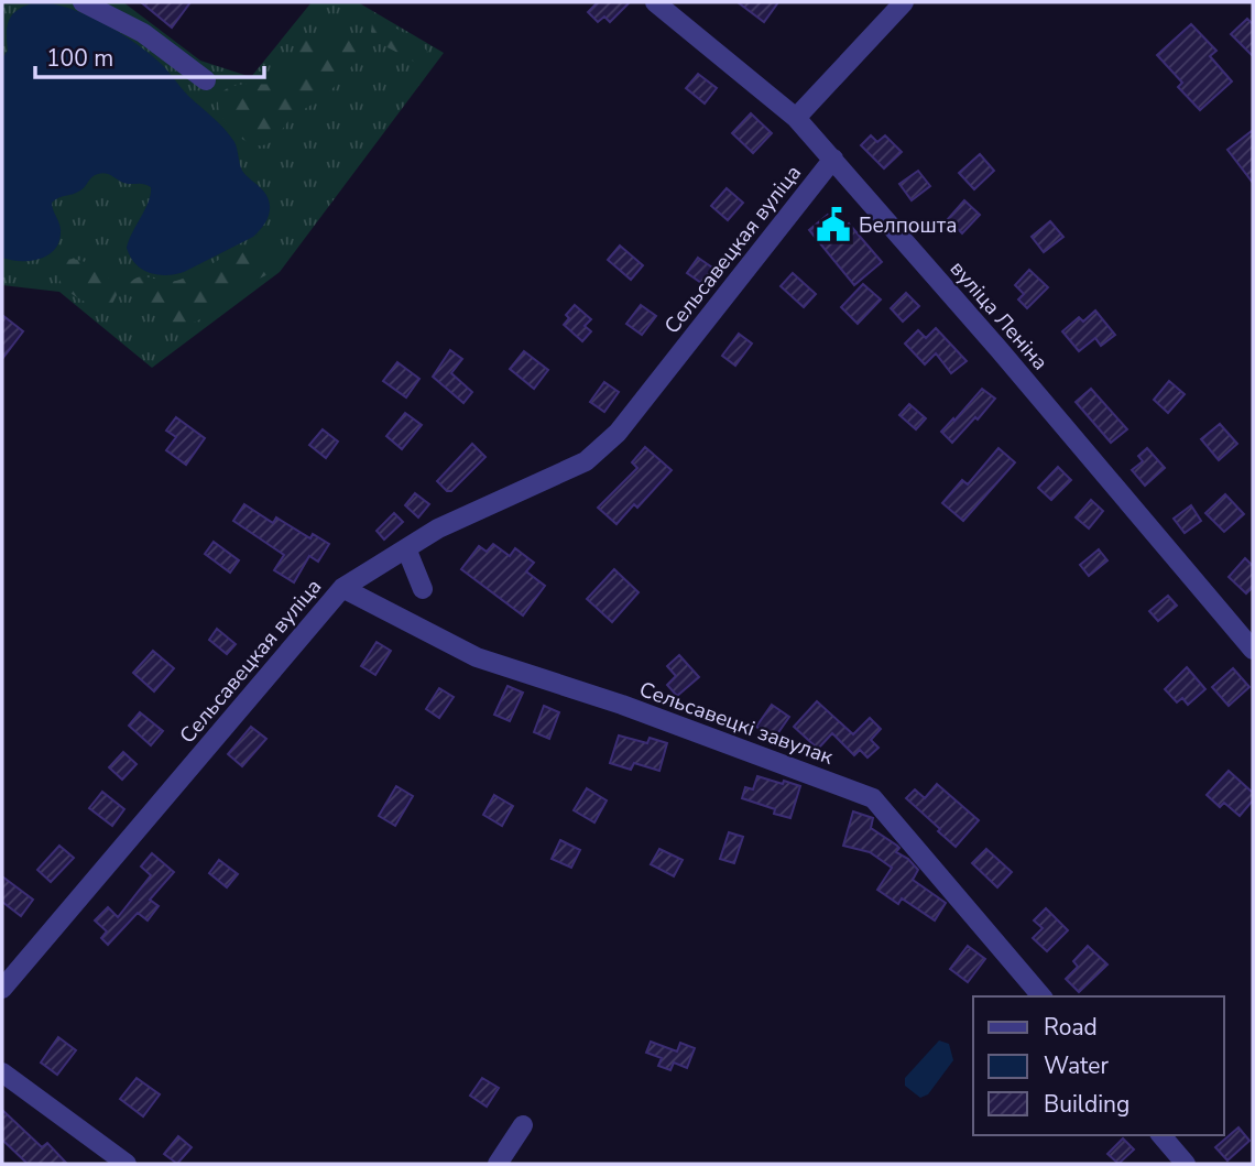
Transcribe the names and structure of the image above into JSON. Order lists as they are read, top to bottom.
{
  "streets": {
    "street": ["Сельсавецкая вуліца", "вуліца Леніна", "Сельсавецкі завулак"]
  },
  "crossings": [
    ["Сельсавецкая вуліца", "вуліца Леніна"],
    ["Сельсавецкая вуліца", "Сельсавецкі завулак"]
  ],
  "places": {
    "public building": ["Белпошта"]
  },
  "legend": ["Road", "Water", "Building"],
  "scale_bar": "100 m"
}
